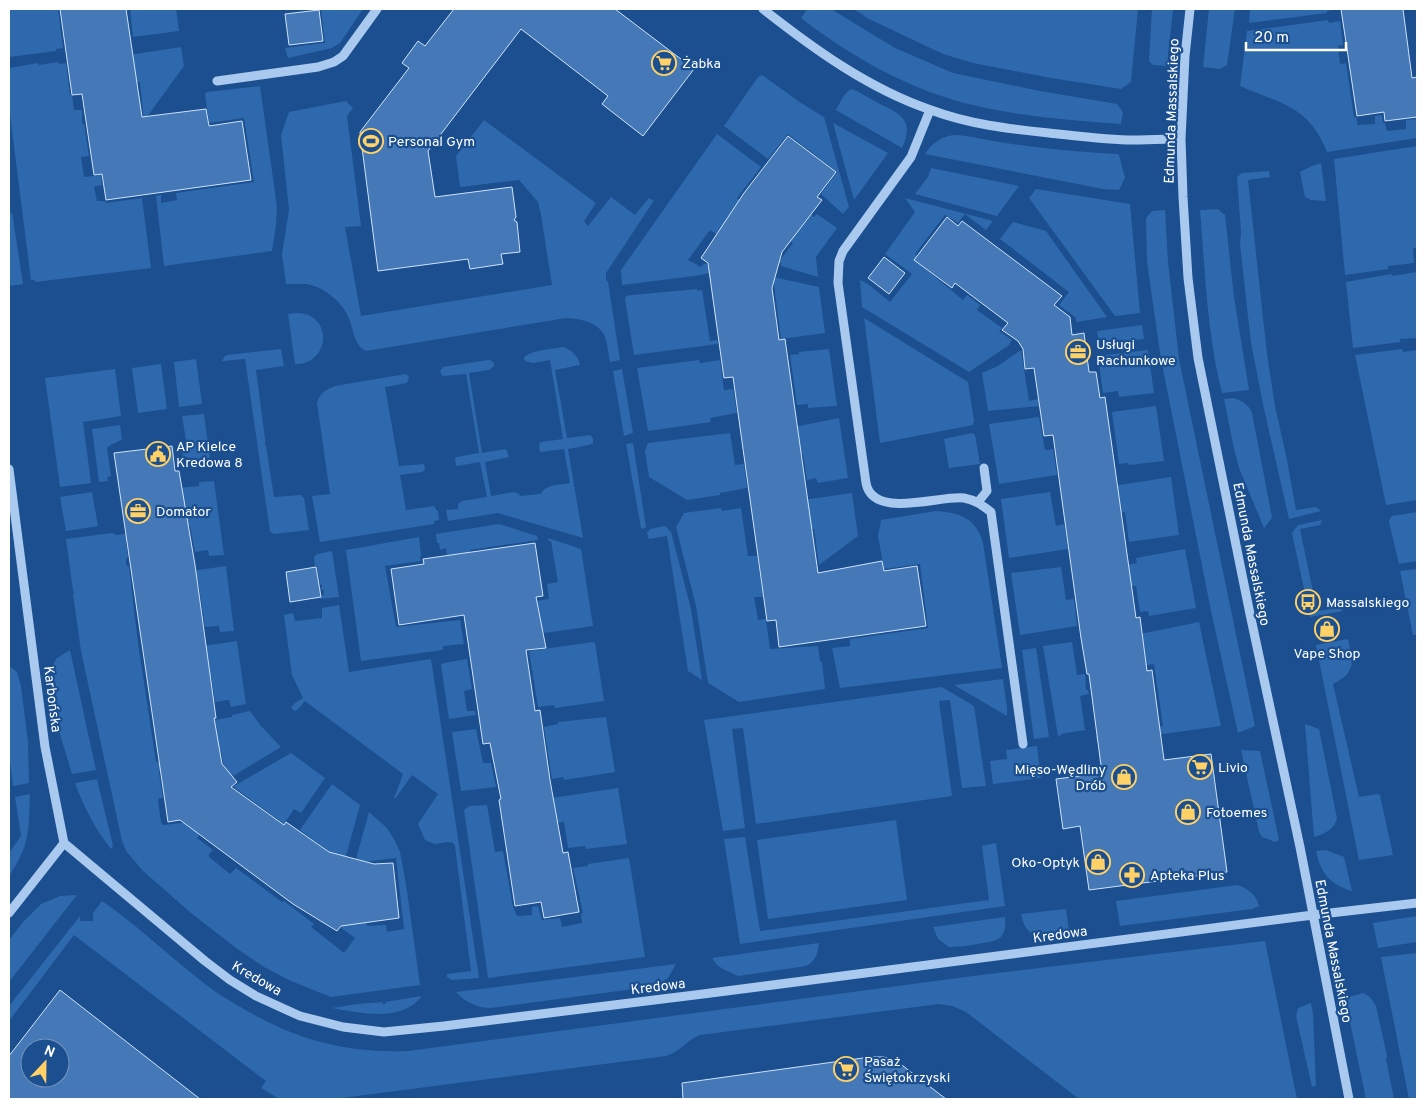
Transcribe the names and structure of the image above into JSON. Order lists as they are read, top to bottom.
{
  "streets": {
    "street": ["Edmunda Massalskiego", "Karbońska", "Kredowa"]
  },
  "crossings": [
    ["Edmunda Massalskiego", "Kredowa"],
    ["Karbońska", "Kredowa"]
  ],
  "places": {
    "supermarket": ["Żabka", "Livio", "Pasaż Świętokrzyski"],
    "sports": ["Personal Gym"],
    "office": ["Usługi Rachunkowe", "Domator"],
    "public building": ["AP Kielce Kredowa 8"],
    "bus stop": ["Massalskiego"],
    "shop": [
      "Vape Shop",
      "Mięso-Wędliny Drób",
      "Fotoemes",
      "Oko-Optyk"
    ],
    "pharmacy": ["Apteka Plus"]
  },
  "scale_bar": "20 m",
  "north": "top"
}
